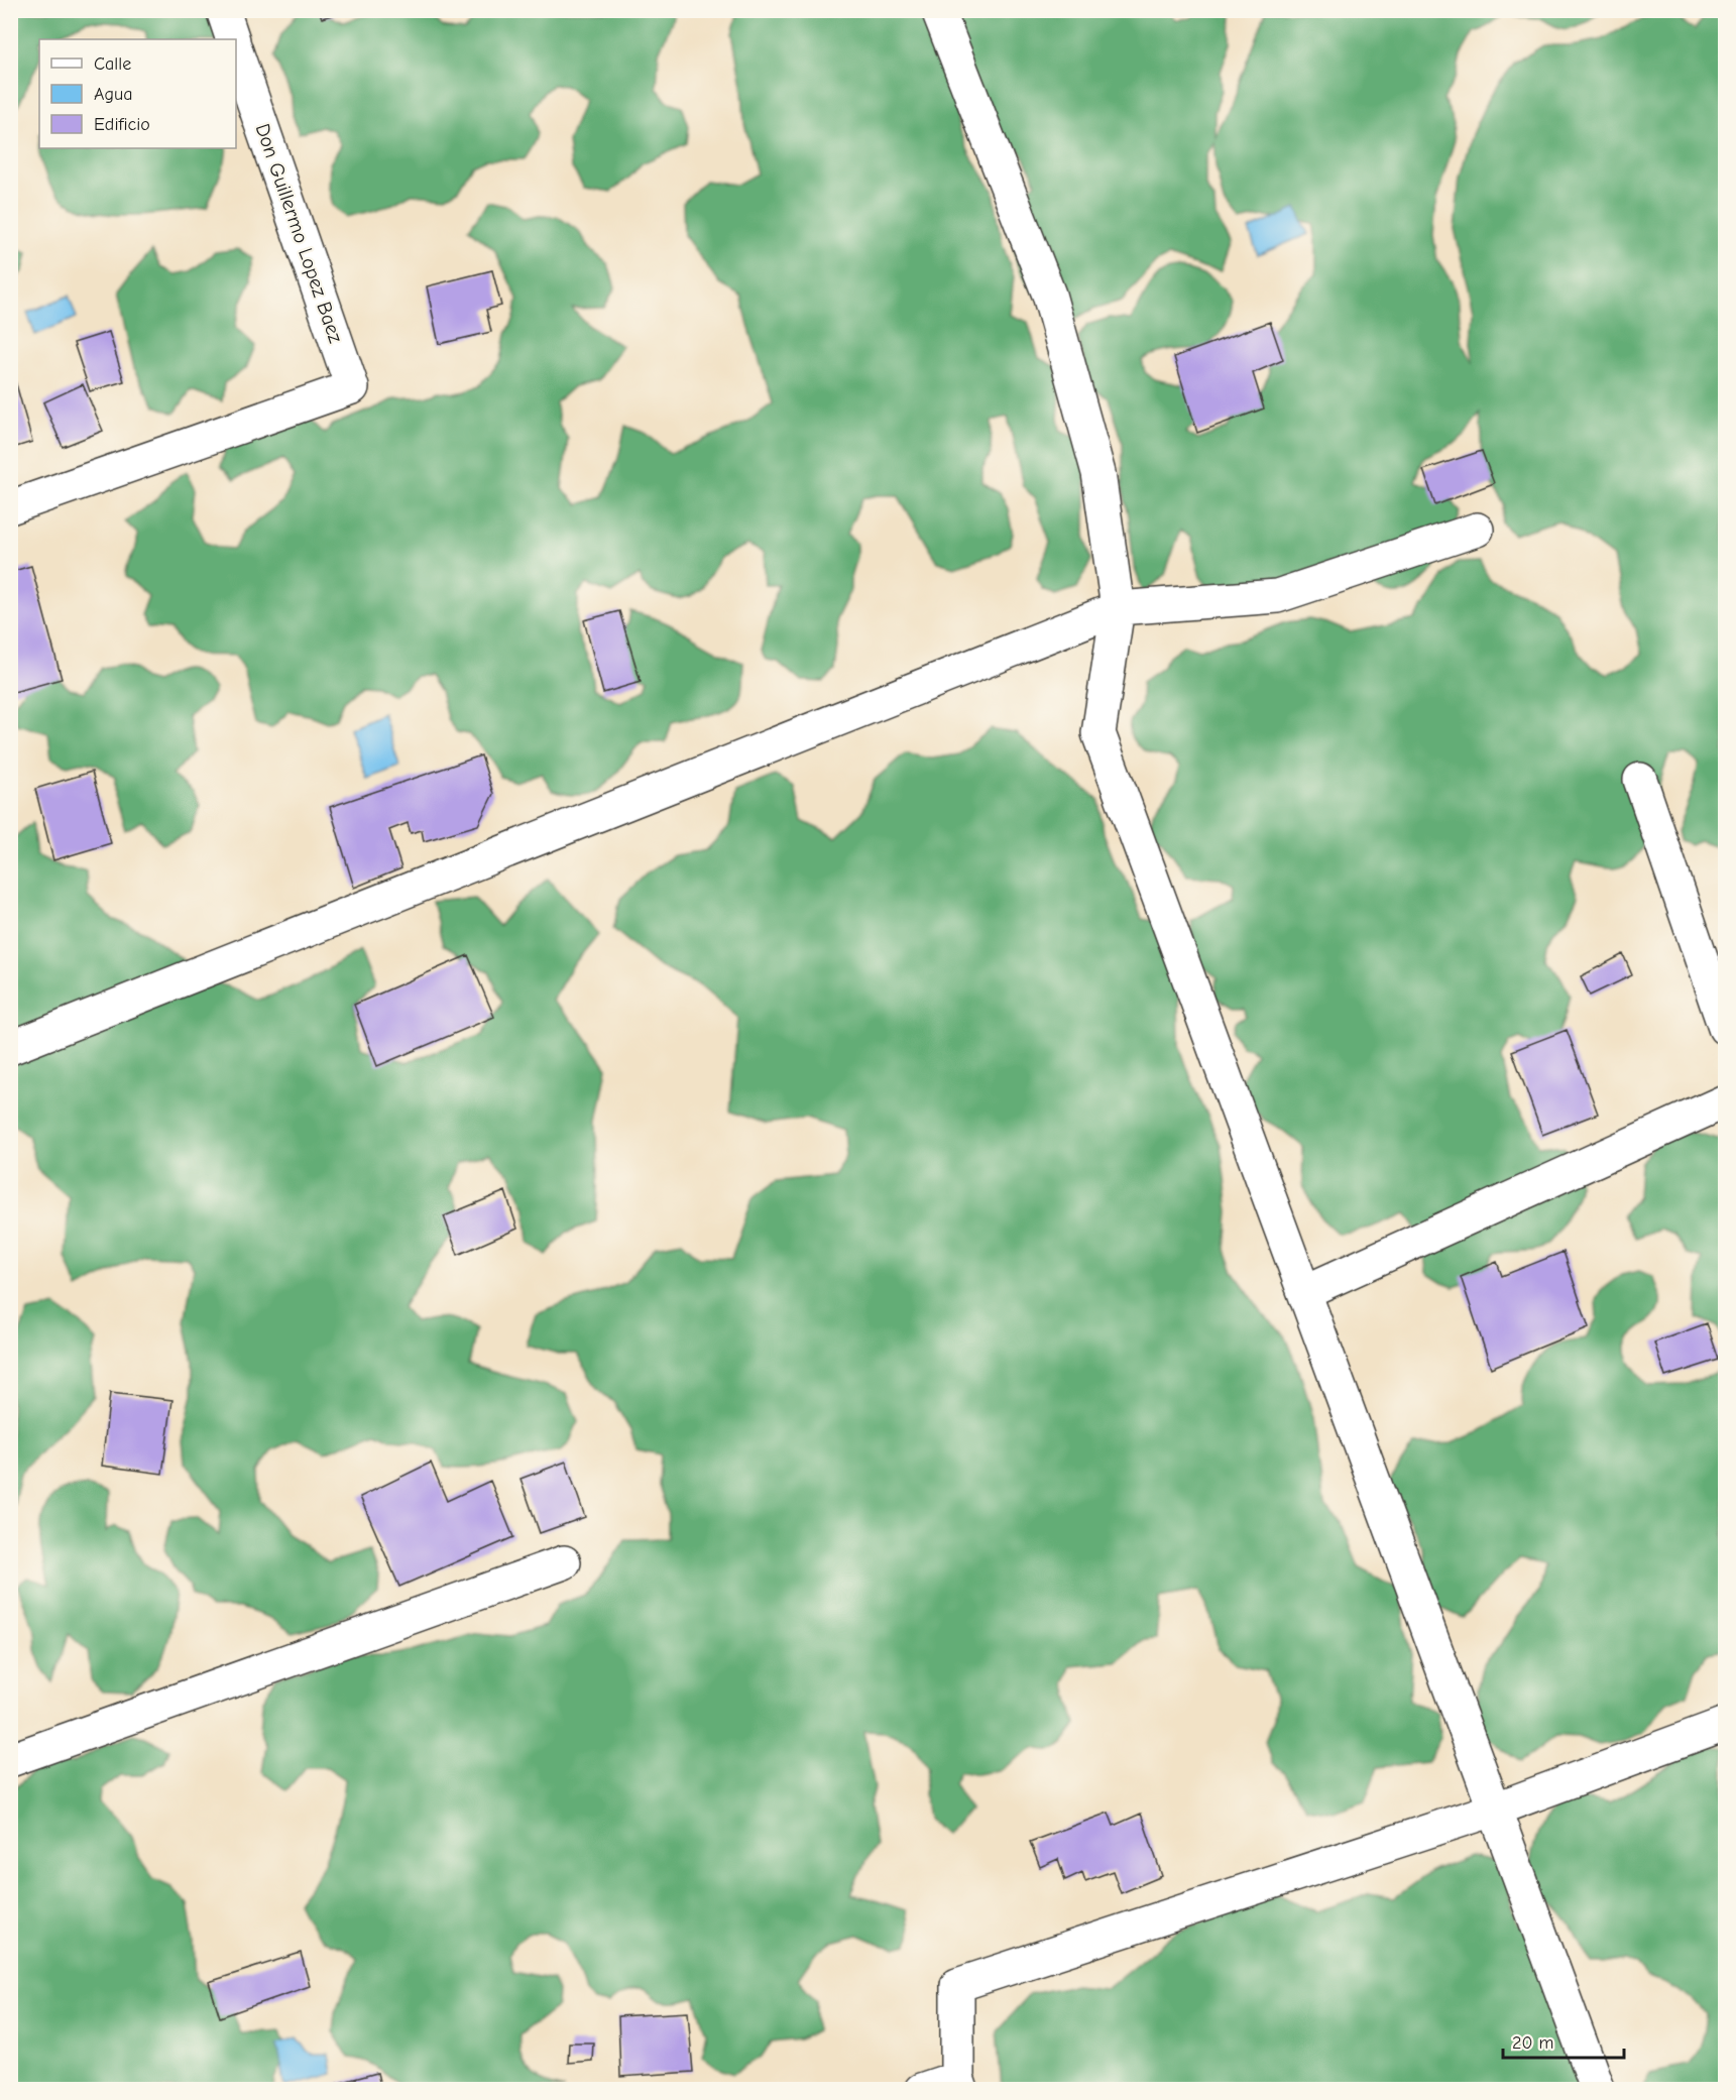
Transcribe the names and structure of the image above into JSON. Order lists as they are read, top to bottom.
{
  "streets": {
    "street": ["Don Guillermo Lopez Baez"]
  },
  "legend": ["Calle", "Agua", "Edificio"],
  "scale_bar": "20 m"
}
